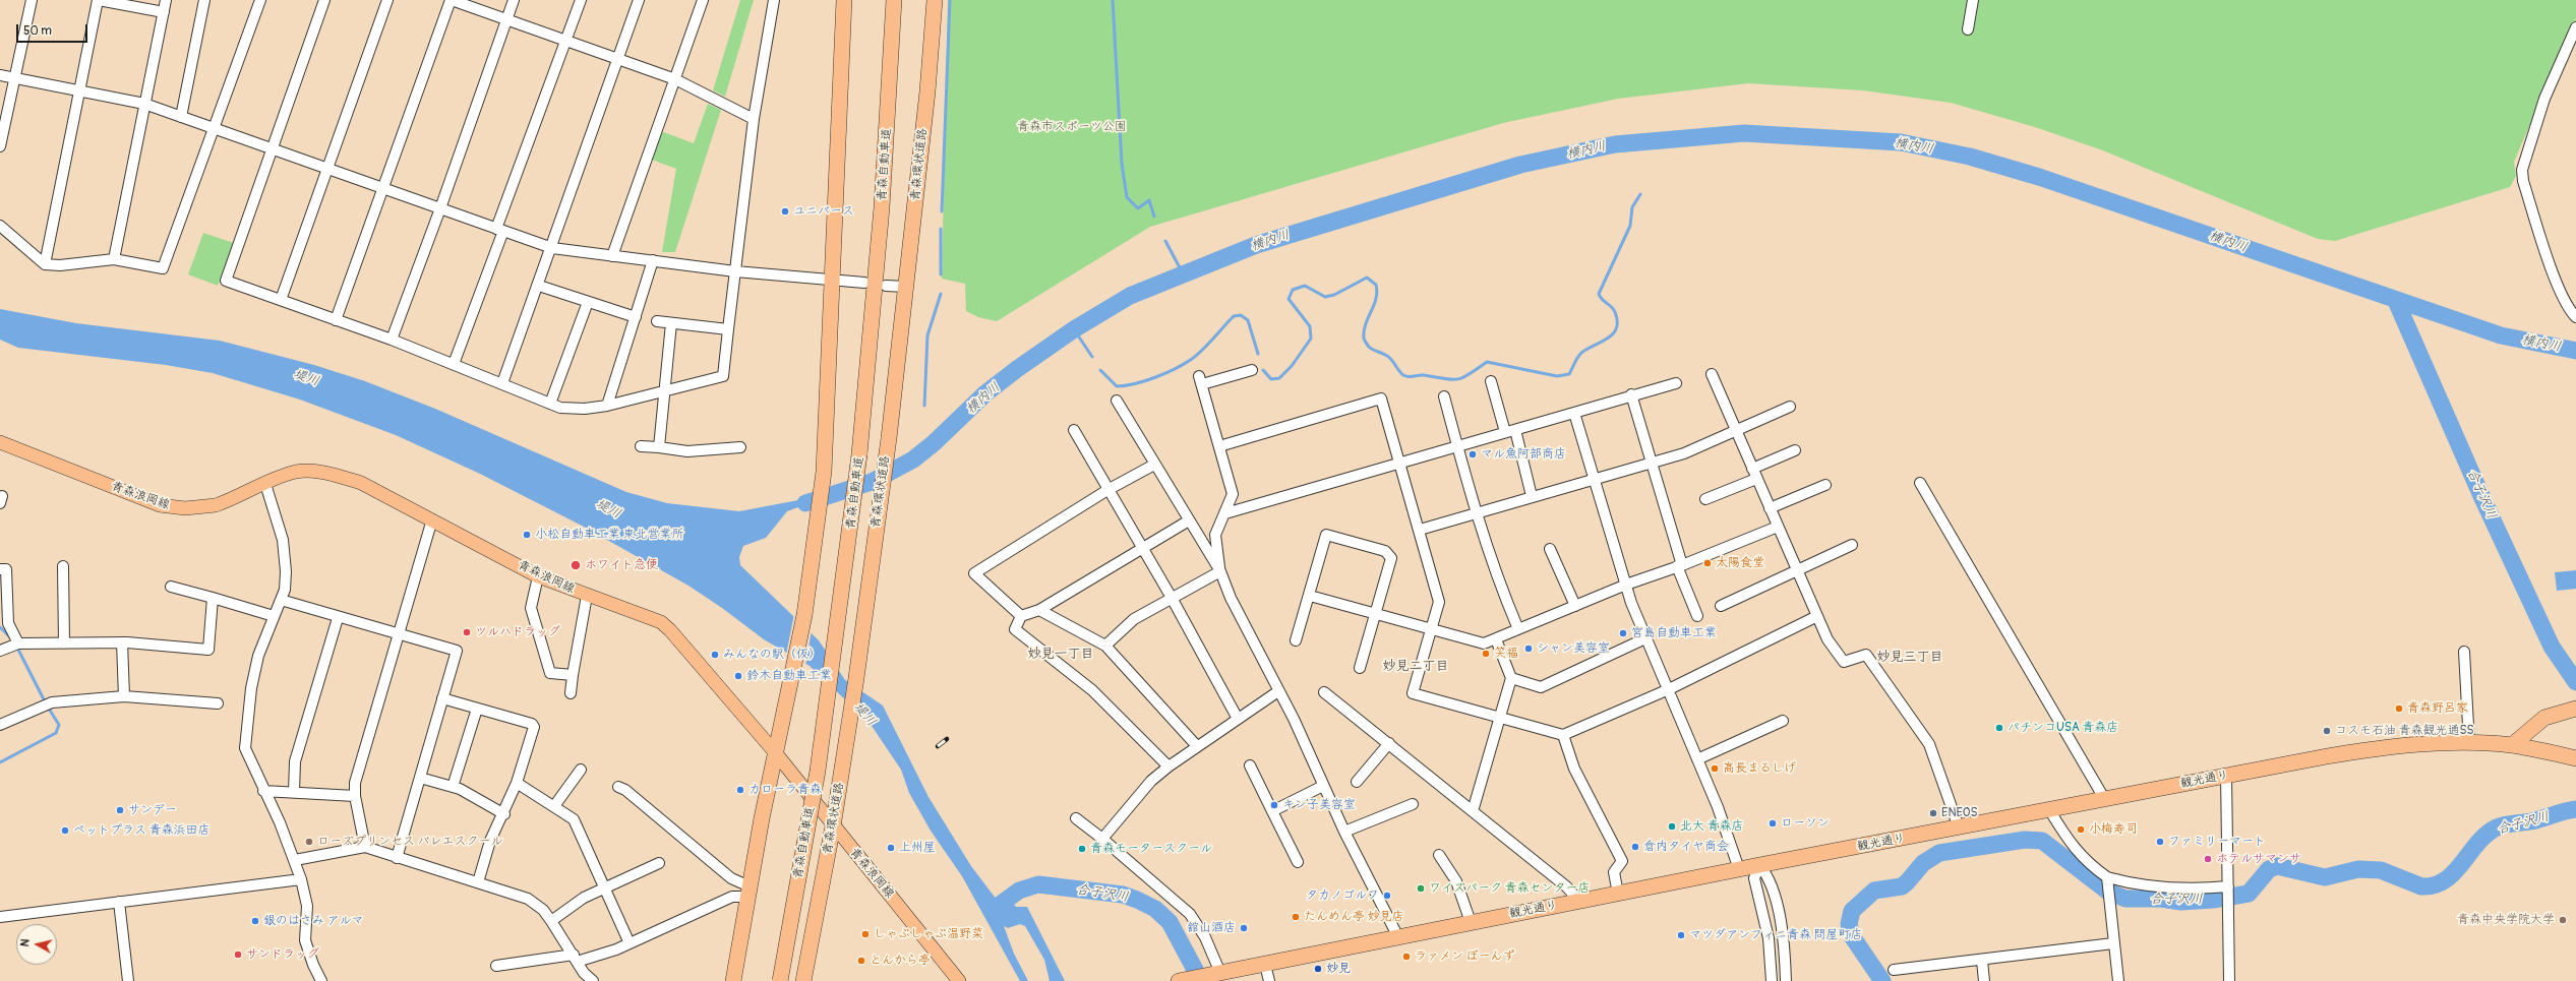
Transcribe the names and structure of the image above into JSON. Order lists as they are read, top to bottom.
{
  "streets": {
    "highway": ["青森自動車道", "青森環状道路", "観光通り"],
    "main road": ["青森浪岡線"]
  },
  "crossings": [
    ["青森環状道路", "青森浪岡線"]
  ],
  "districts": ["妙見一丁目", "妙見三丁目", "妙見二丁目"],
  "water": ["横内川", "堤川", "合子沢川"],
  "parks": ["青森市スポーツ公園"],
  "places": [
    "ユニバース",
    "マル魚阿部商店",
    "小松自動車工業 東北営業所",
    "太陽食堂",
    "ホワイト急便",
    "ツルハドラッグ",
    "宮島自動車工業",
    "シャン美容室",
    "笑福",
    "みんなの駅（仮）",
    "鈴木自動車工業",
    "青森野呂家",
    "パチンコUSA 青森店",
    "コスモ石油 青森観光通SS",
    "高長まるしげ",
    "カローラ青森",
    "キン子美容室",
    "サンデー",
    "ENEOS",
    "ローソン",
    "北大 青森店",
    "小梅寿司",
    "ペットプラス 青森浜田店",
    "ローズプリンセス バレエスクール",
    "ファミリーマート",
    "倉内タイヤ商会",
    "上州屋",
    "青森モータースクール",
    "ホテルサマンサ",
    "ワイズパーク 青森センター店",
    "タカノゴルフ",
    "たんめん亭 妙見店",
    "青森中央学院大学",
    "銀のはさみ アルマ",
    "舘山酒店",
    "しゃぶしゃぶ温野菜",
    "マツダアンフィニ青森 問屋町店",
    "サンドラッグ",
    "ラァメン ぼーんず",
    "とんから亭",
    "妙見"
  ],
  "scale_bar": "50 m",
  "north": "left"
}
